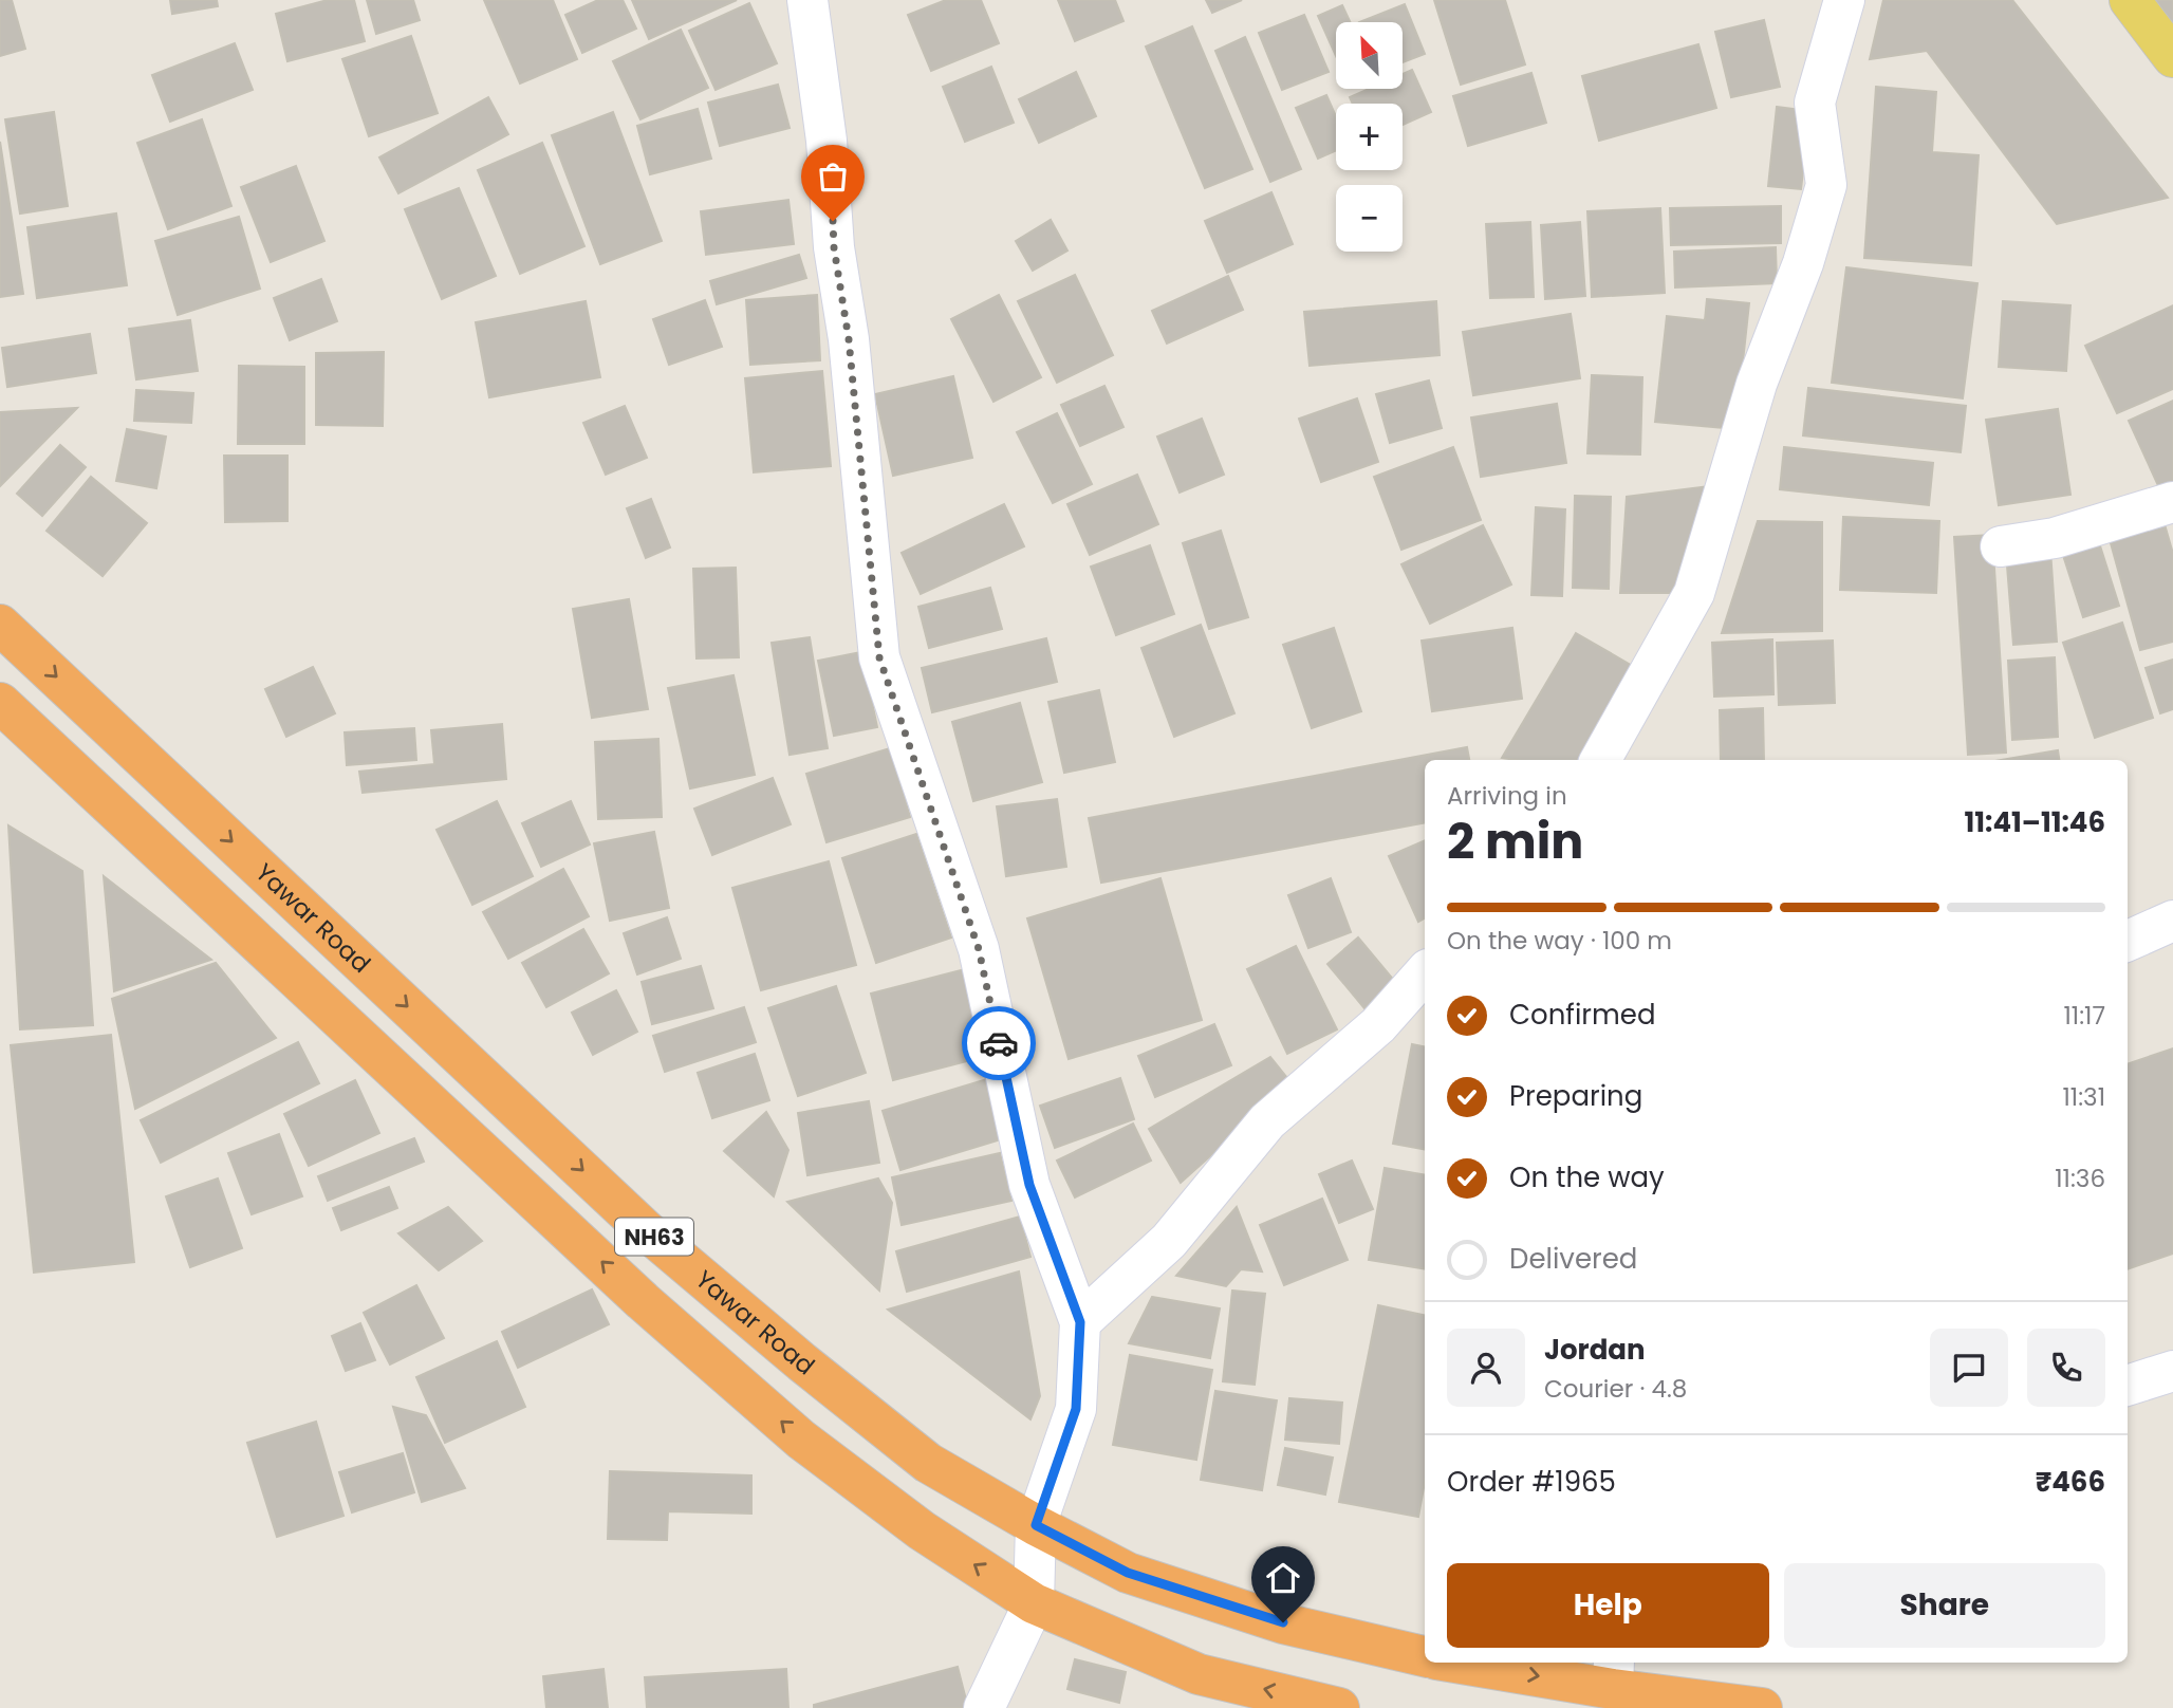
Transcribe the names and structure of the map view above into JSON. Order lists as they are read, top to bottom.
{
  "streets": {
    "highway": ["Yawar Road", "NH63"]
  },
  "north": "top left",
  "page": {
    "map_buttons": ["+", "−"],
    "heading": ["2 min", "Arriving in", "11:41–11:46"],
    "panel": [
      "Jordan",
      "Courier · 4.8",
      "Order #1965",
      "₹466"
    ],
    "bar": "On the way · 100 m",
    "list": [
      ["Confirmed", "11:17"],
      ["Preparing", "11:31"],
      ["On the way", "11:36"],
      "Delivered"
    ],
    "buttons": ["Help", "Share"]
  }
}
